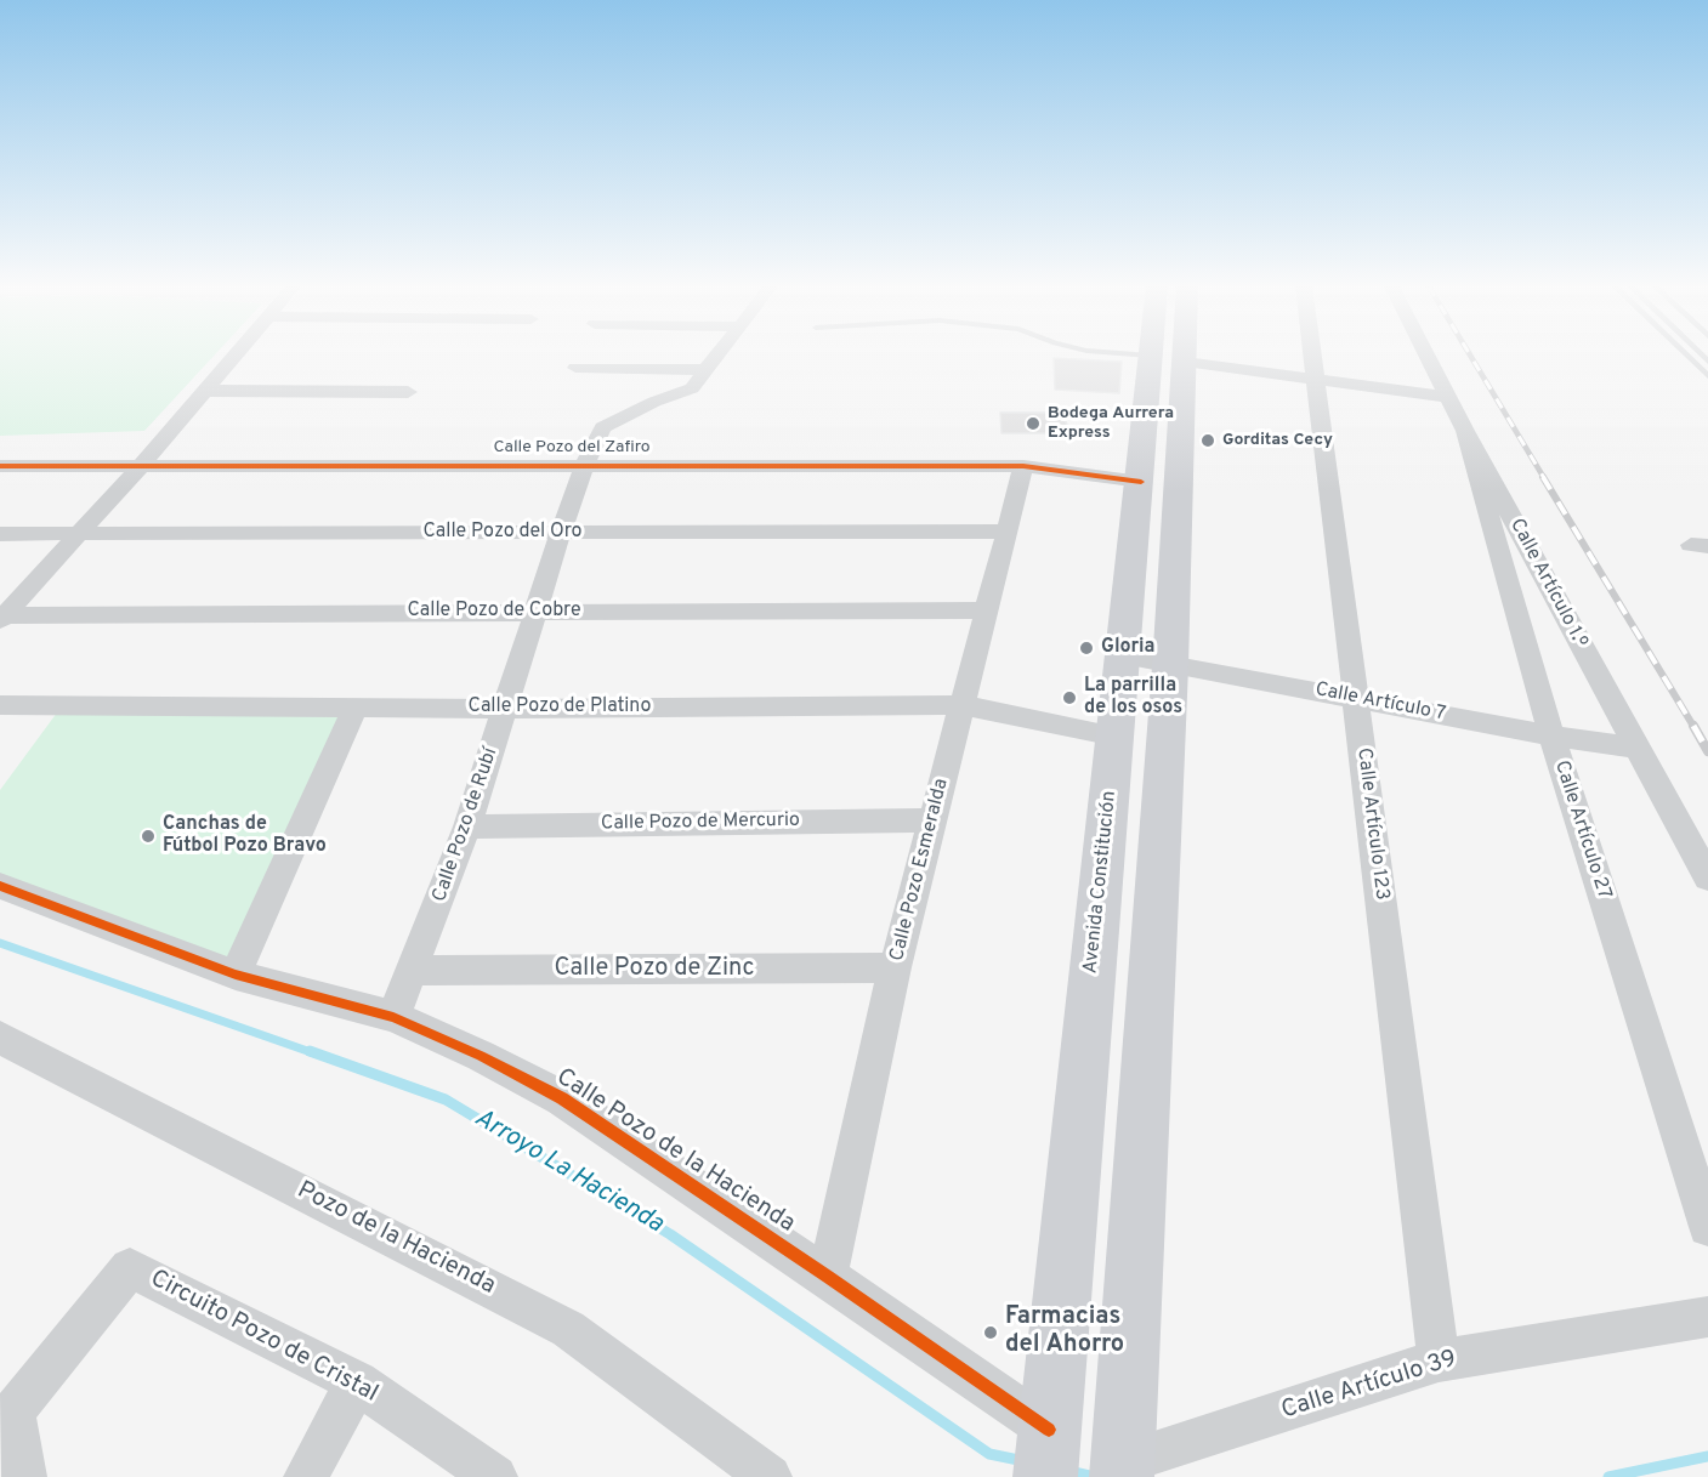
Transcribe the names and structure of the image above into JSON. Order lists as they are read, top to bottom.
{
  "streets": {
    "main road": ["Avenida Constitución"],
    "street": [
      "Calle Pozo del Zafiro",
      "Calle Pozo del Oro",
      "Calle Artículo 1.º",
      "Calle Pozo de Cobre",
      "Calle Artículo 7",
      "Calle Pozo de Platino",
      "Calle Pozo de Mercurio",
      "Calle Artículo 123",
      "Calle Pozo de Rubí",
      "Calle Artículo 27",
      "Calle Pozo Esmeralda",
      "Calle Pozo de Zinc",
      "Calle Pozo de la Hacienda",
      "Pozo de la Hacienda",
      "Circuito Pozo de Cristal",
      "Calle Artículo 39"
    ]
  },
  "crossings": [
    ["Calle Pozo del Zafiro", "Calle Pozo de Rubí"],
    ["Calle Pozo del Zafiro", "Calle Pozo Esmeralda"],
    ["Calle Pozo del Zafiro", "Avenida Constitución"],
    ["Calle Pozo del Oro", "Calle Pozo de Rubí"],
    ["Calle Pozo del Oro", "Calle Pozo Esmeralda"],
    ["Calle Artículo 1.º", "Calle Artículo 7"],
    ["Calle Artículo 1.º", "Calle Artículo 27"],
    ["Calle Pozo de Cobre", "Calle Pozo de Rubí"],
    ["Calle Pozo de Cobre", "Calle Pozo Esmeralda"],
    ["Calle Artículo 7", "Calle Artículo 123"],
    ["Calle Artículo 7", "Calle Artículo 27"],
    ["Calle Artículo 7", "Avenida Constitución"],
    ["Calle Pozo de Platino", "Calle Pozo de Rubí"],
    ["Calle Pozo de Platino", "Calle Pozo Esmeralda"],
    ["Calle Pozo de Platino", "Avenida Constitución"],
    ["Calle Pozo de Mercurio", "Calle Pozo de Rubí"],
    ["Calle Pozo de Mercurio", "Calle Pozo Esmeralda"],
    ["Calle Artículo 123", "Calle Artículo 39"],
    ["Calle Pozo de Rubí", "Calle Pozo de Zinc"],
    ["Calle Pozo de Rubí", "Calle Pozo de la Hacienda"],
    ["Calle Pozo Esmeralda", "Calle Pozo de Zinc"],
    ["Calle Pozo Esmeralda", "Calle Pozo de la Hacienda"],
    ["Avenida Constitución", "Calle Pozo de la Hacienda"],
    ["Avenida Constitución", "Calle Artículo 39"]
  ],
  "water": ["Arroyo La Hacienda"],
  "places": [
    "Bodega Aurrera Express",
    "Gorditas Cecy",
    "Gloria",
    "La parrilla de los osos",
    "Canchas de Fútbol Pozo Bravo",
    "Farmacias del Ahorro"
  ]
}
